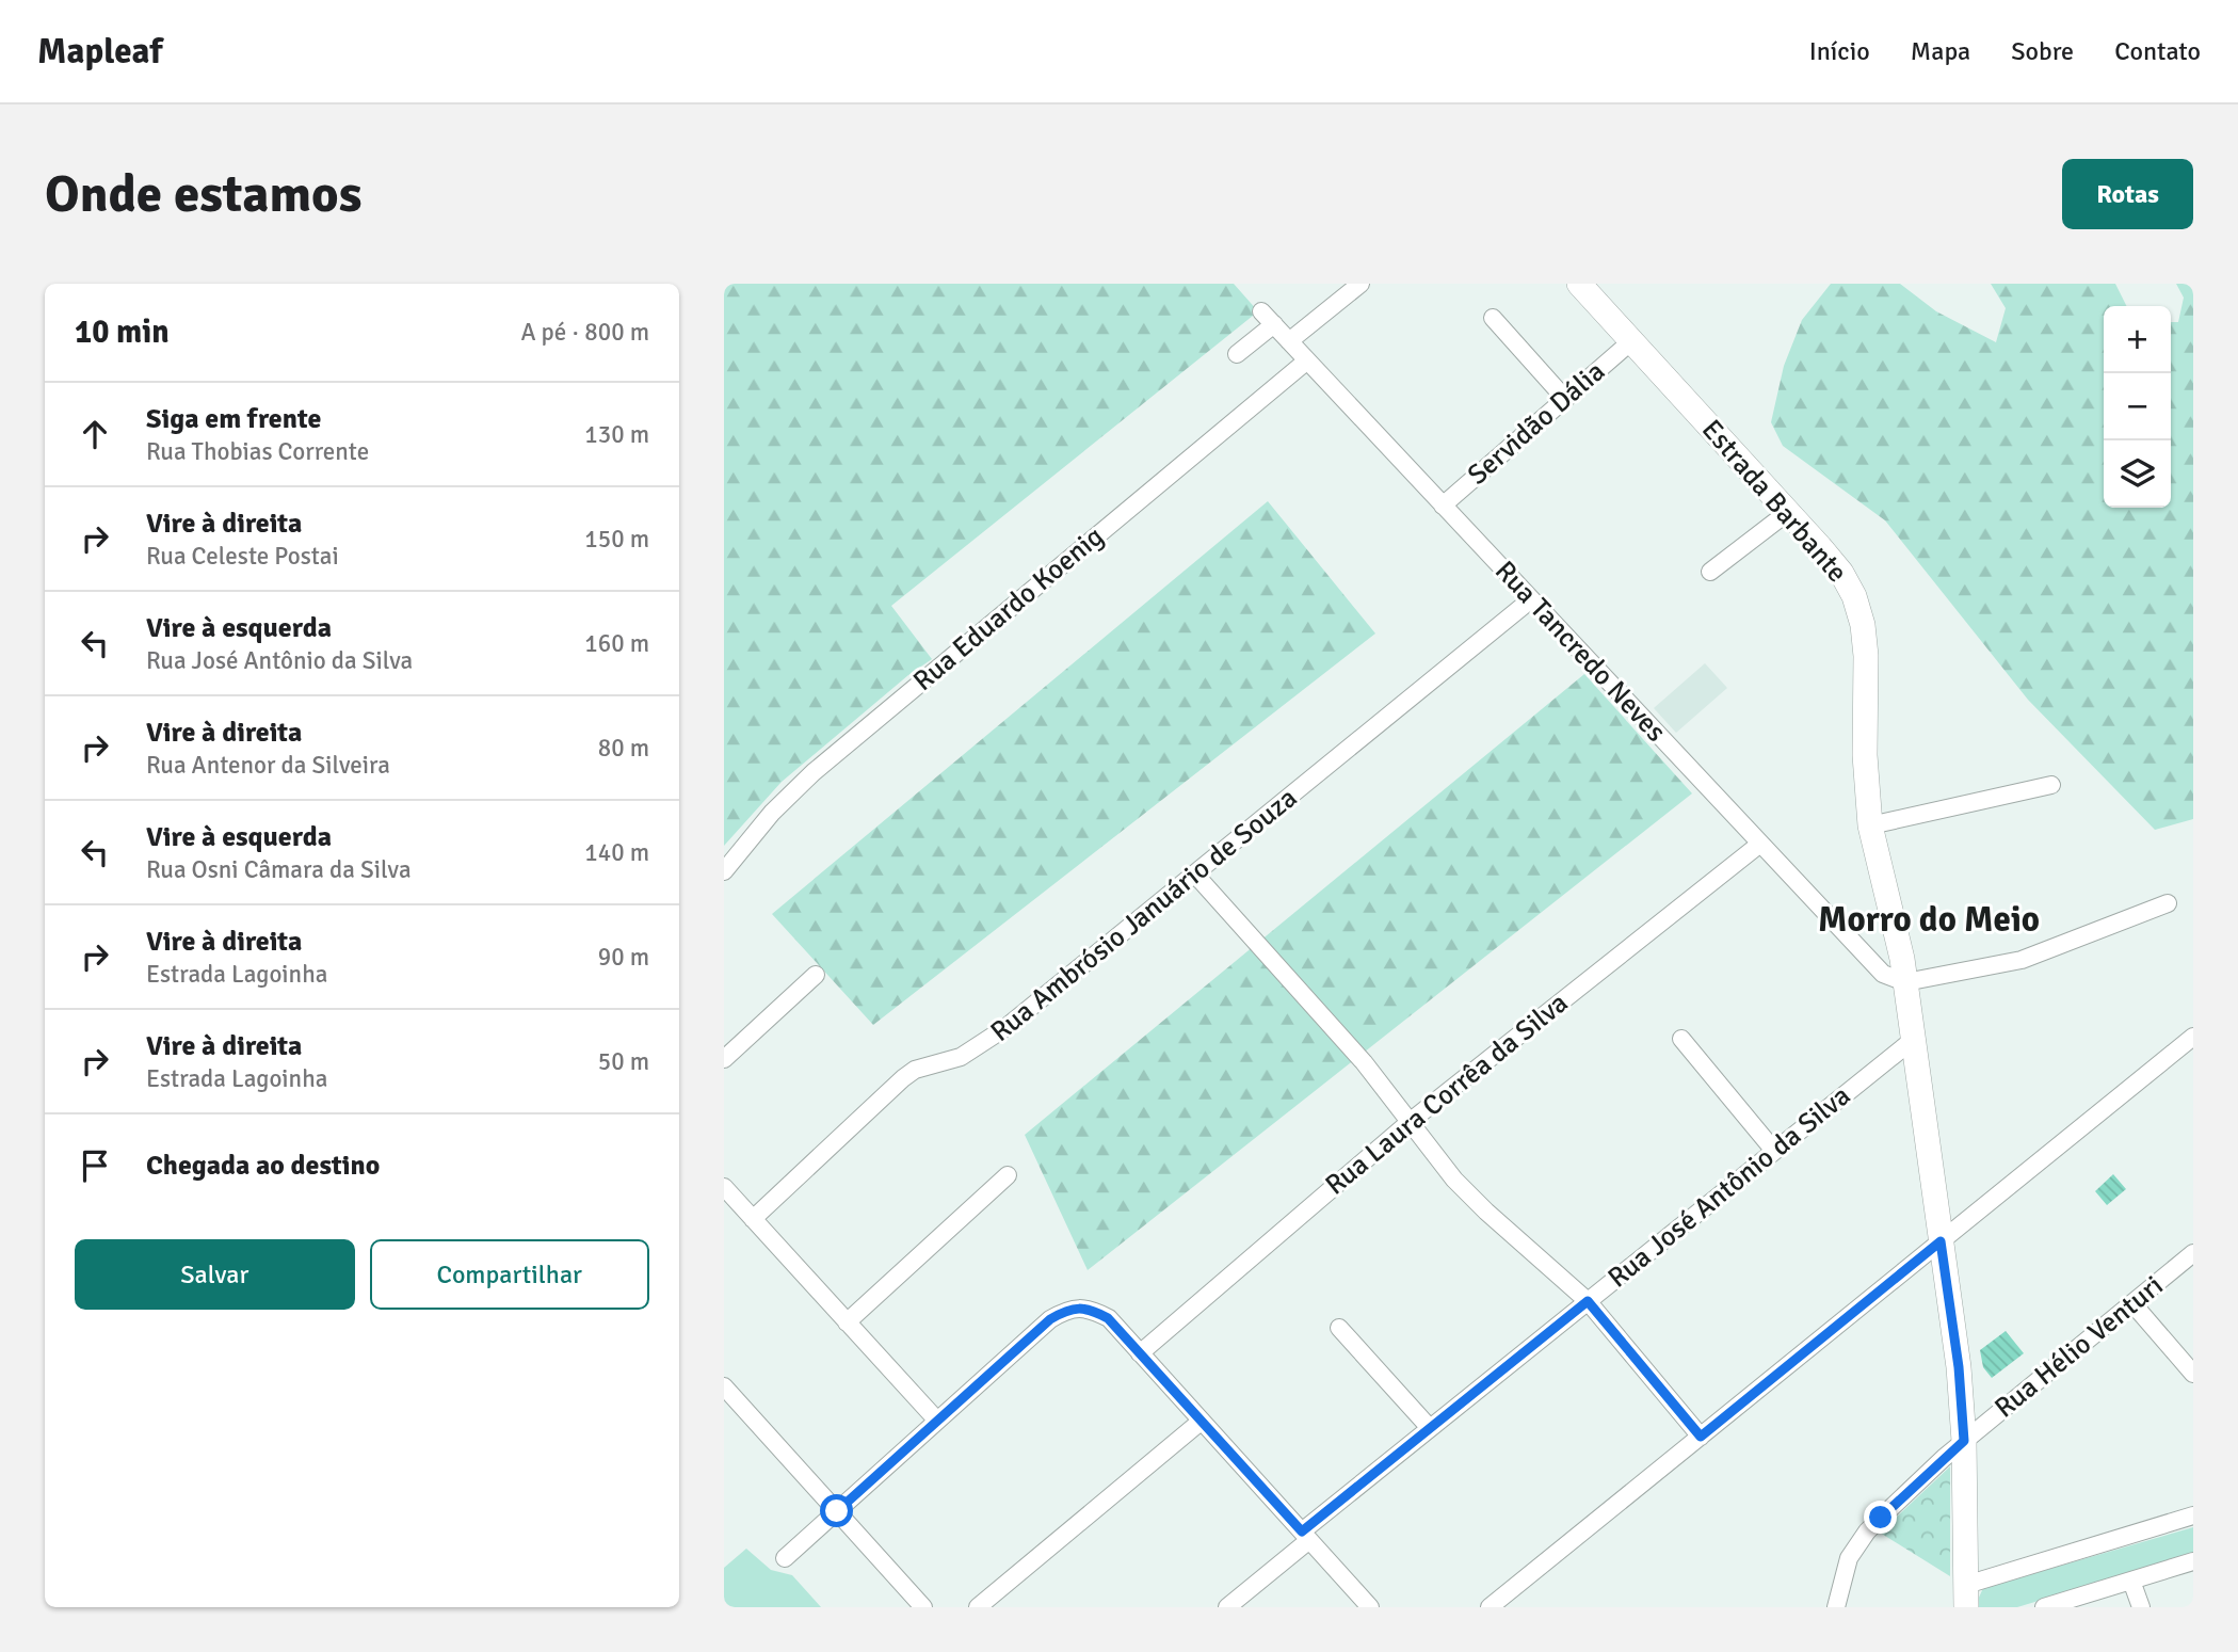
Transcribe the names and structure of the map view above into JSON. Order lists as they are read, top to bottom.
{
  "streets": {
    "main road": ["Estrada Barbante"],
    "street": [
      "Servidão Dália",
      "Rua Eduardo Koenig",
      "Rua Tancredo Neves",
      "Rua Ambrósio Januário de Souza",
      "Rua Laura Corrêa da Silva",
      "Rua José Antônio da Silva",
      "Rua Hélio Venturi"
    ]
  },
  "crossings": [
    ["Servidão Dália", "Estrada Barbante"],
    ["Servidão Dália", "Rua Tancredo Neves"],
    ["Estrada Barbante", "Rua Tancredo Neves"],
    ["Estrada Barbante", "Rua José Antônio da Silva"],
    ["Estrada Barbante", "Rua Hélio Venturi"],
    ["Rua Eduardo Koenig", "Rua Tancredo Neves"],
    ["Rua Tancredo Neves", "Rua Ambrósio Januário de Souza"],
    ["Rua Tancredo Neves", "Rua Laura Corrêa da Silva"]
  ],
  "districts": ["Morro do Meio"],
  "page": {
    "header": "Mapleaf",
    "nav": [
      "Início",
      "Mapa",
      "Sobre",
      "Contato"
    ],
    "buttons": [
      "Rotas",
      ["Salvar", "Compartilhar"]
    ],
    "title": "Onde estamos",
    "heading": ["10 min", "A pé · 800 m"],
    "map_buttons": ["+", "−"],
    "list": [
      ["Siga em frente", "Rua Thobias Corrente", "130 m"],
      ["Vire à direita", "Rua Celeste Postai", "150 m"],
      ["Vire à esquerda", "Rua José Antônio da Silva", "160 m"],
      ["Vire à direita", "Rua Antenor da Silveira", "80 m"],
      ["Vire à esquerda", "Rua Osni Câmara da Silva", "140 m"],
      ["Vire à direita", "Estrada Lagoinha", "90 m"],
      ["Vire à direita", "Estrada Lagoinha", "50 m"],
      "Chegada ao destino"
    ]
  }
}
